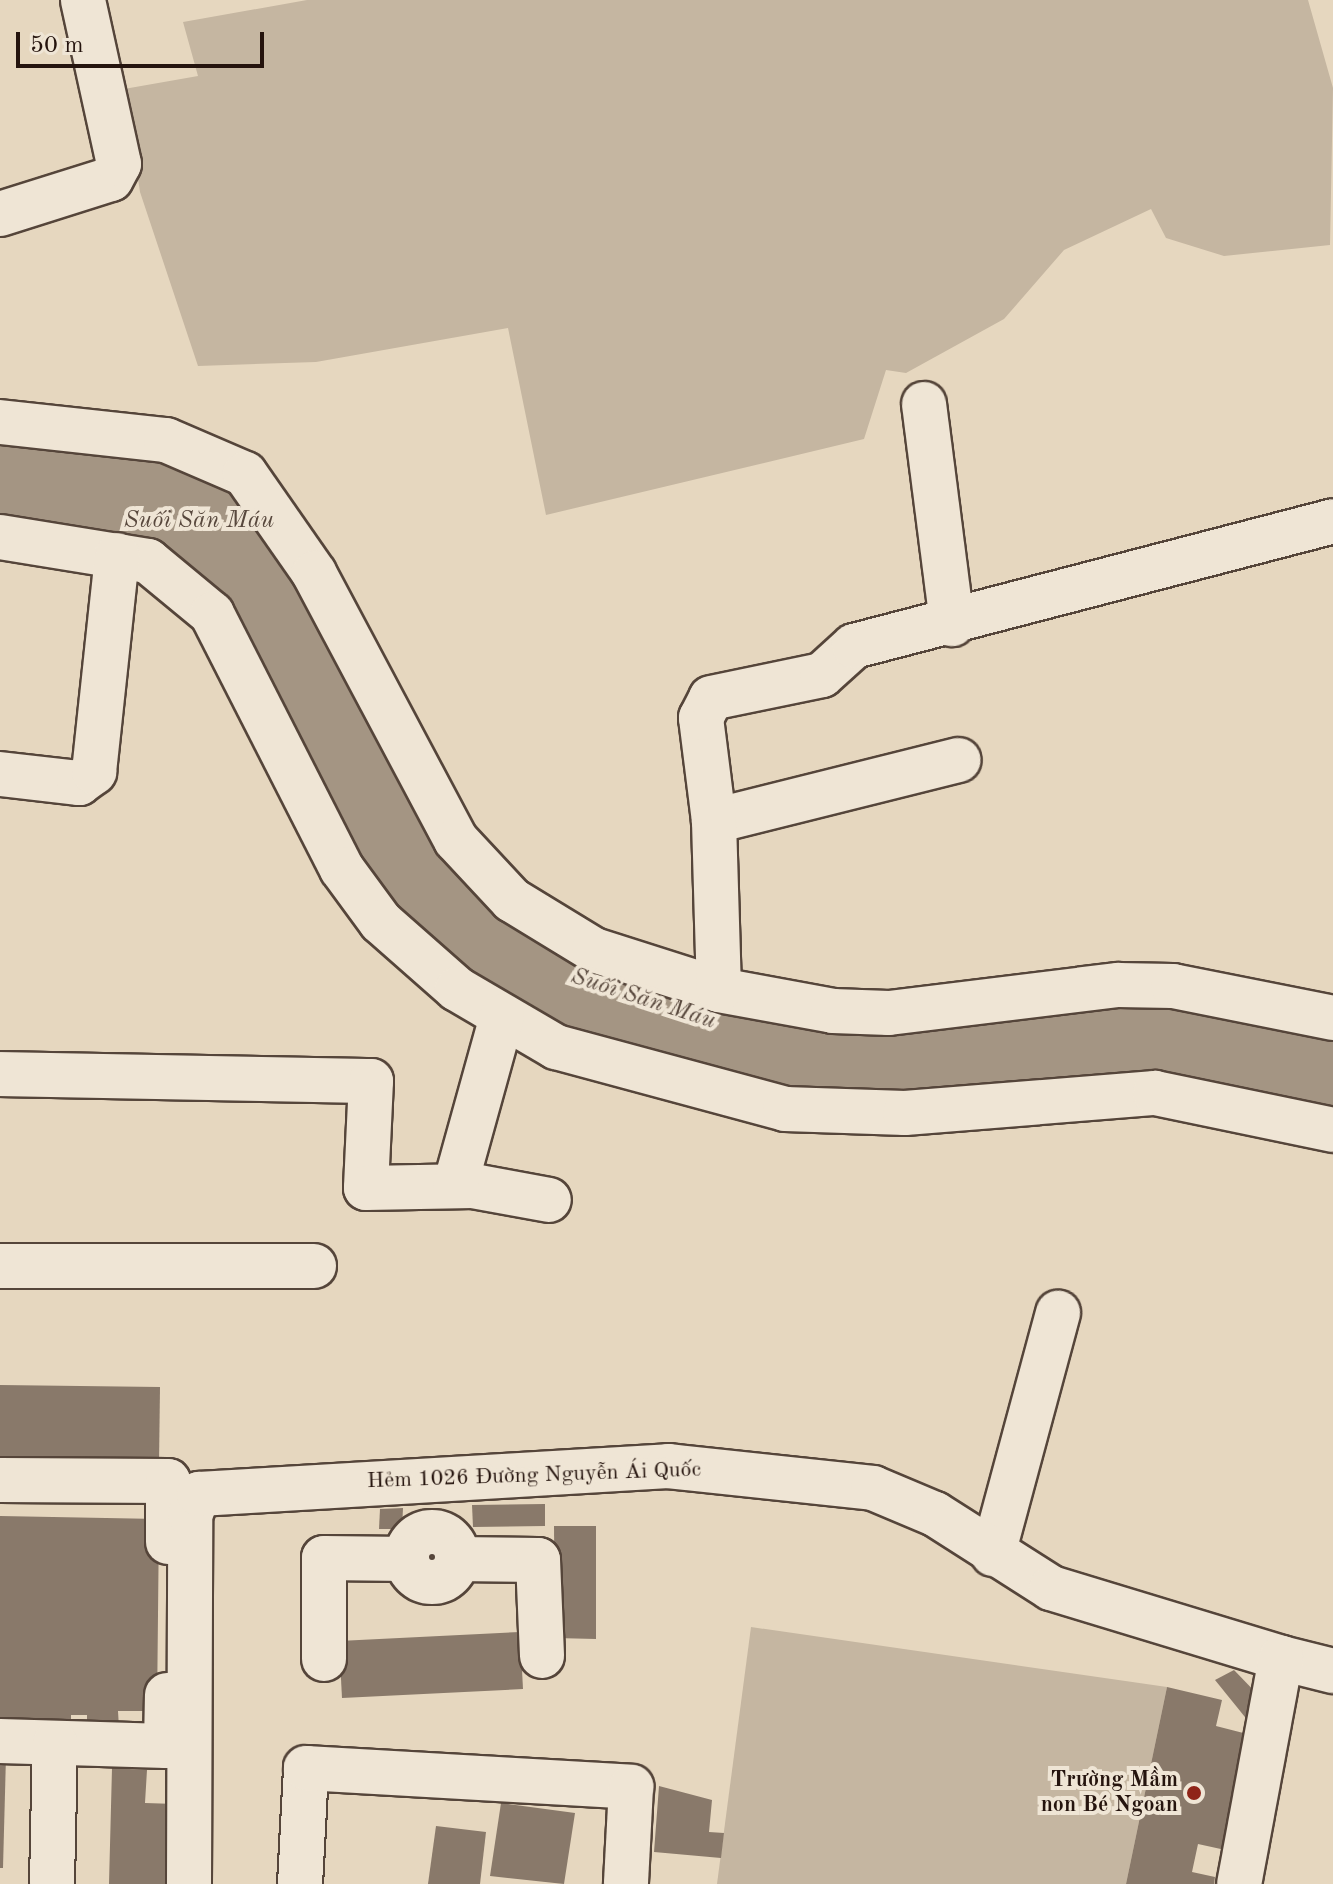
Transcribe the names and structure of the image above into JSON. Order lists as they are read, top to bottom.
{
  "streets": {
    "street": ["Hẻm 1026 Đường Nguyễn Ái Quốc"]
  },
  "water": ["Suối Săn Máu"],
  "places": ["Trường Mầm non Bé Ngoan"],
  "scale_bar": "50 m"
}
